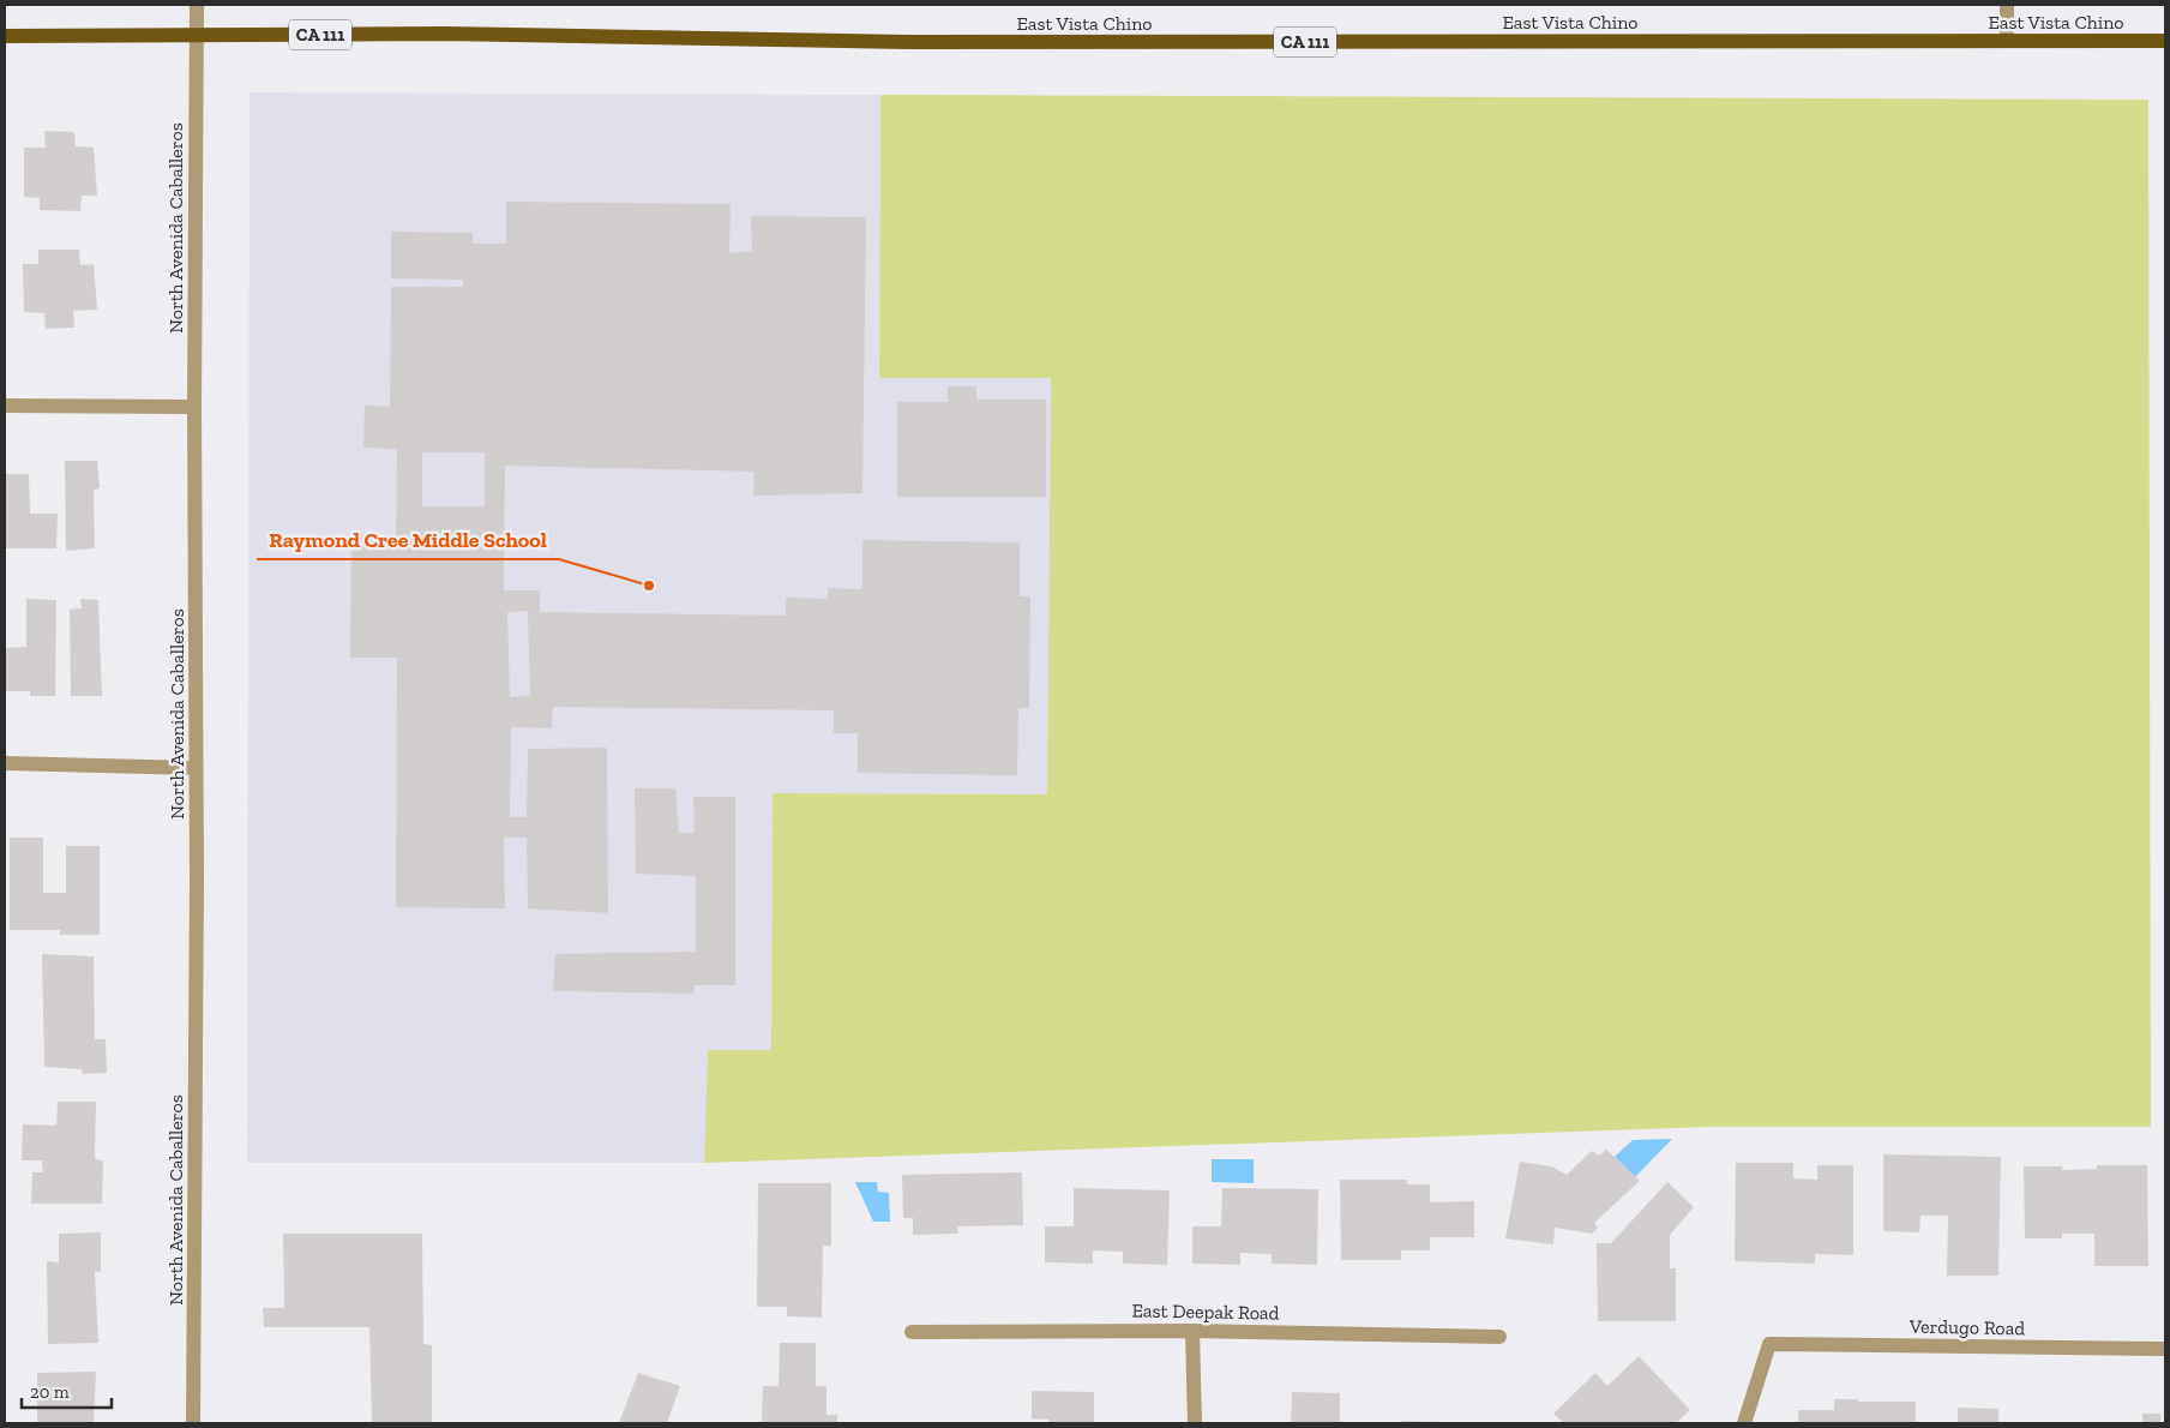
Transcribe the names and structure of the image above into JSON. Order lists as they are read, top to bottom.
{
  "streets": {
    "main road": ["East Vista Chino", "CA 111"],
    "street": ["North Avenida Caballeros", "East Deepak Road", "Verdugo Road"]
  },
  "crossings": [
    ["East Vista Chino", "North Avenida Caballeros"]
  ],
  "places": ["Raymond Cree Middle School"],
  "scale_bar": "20 m"
}
